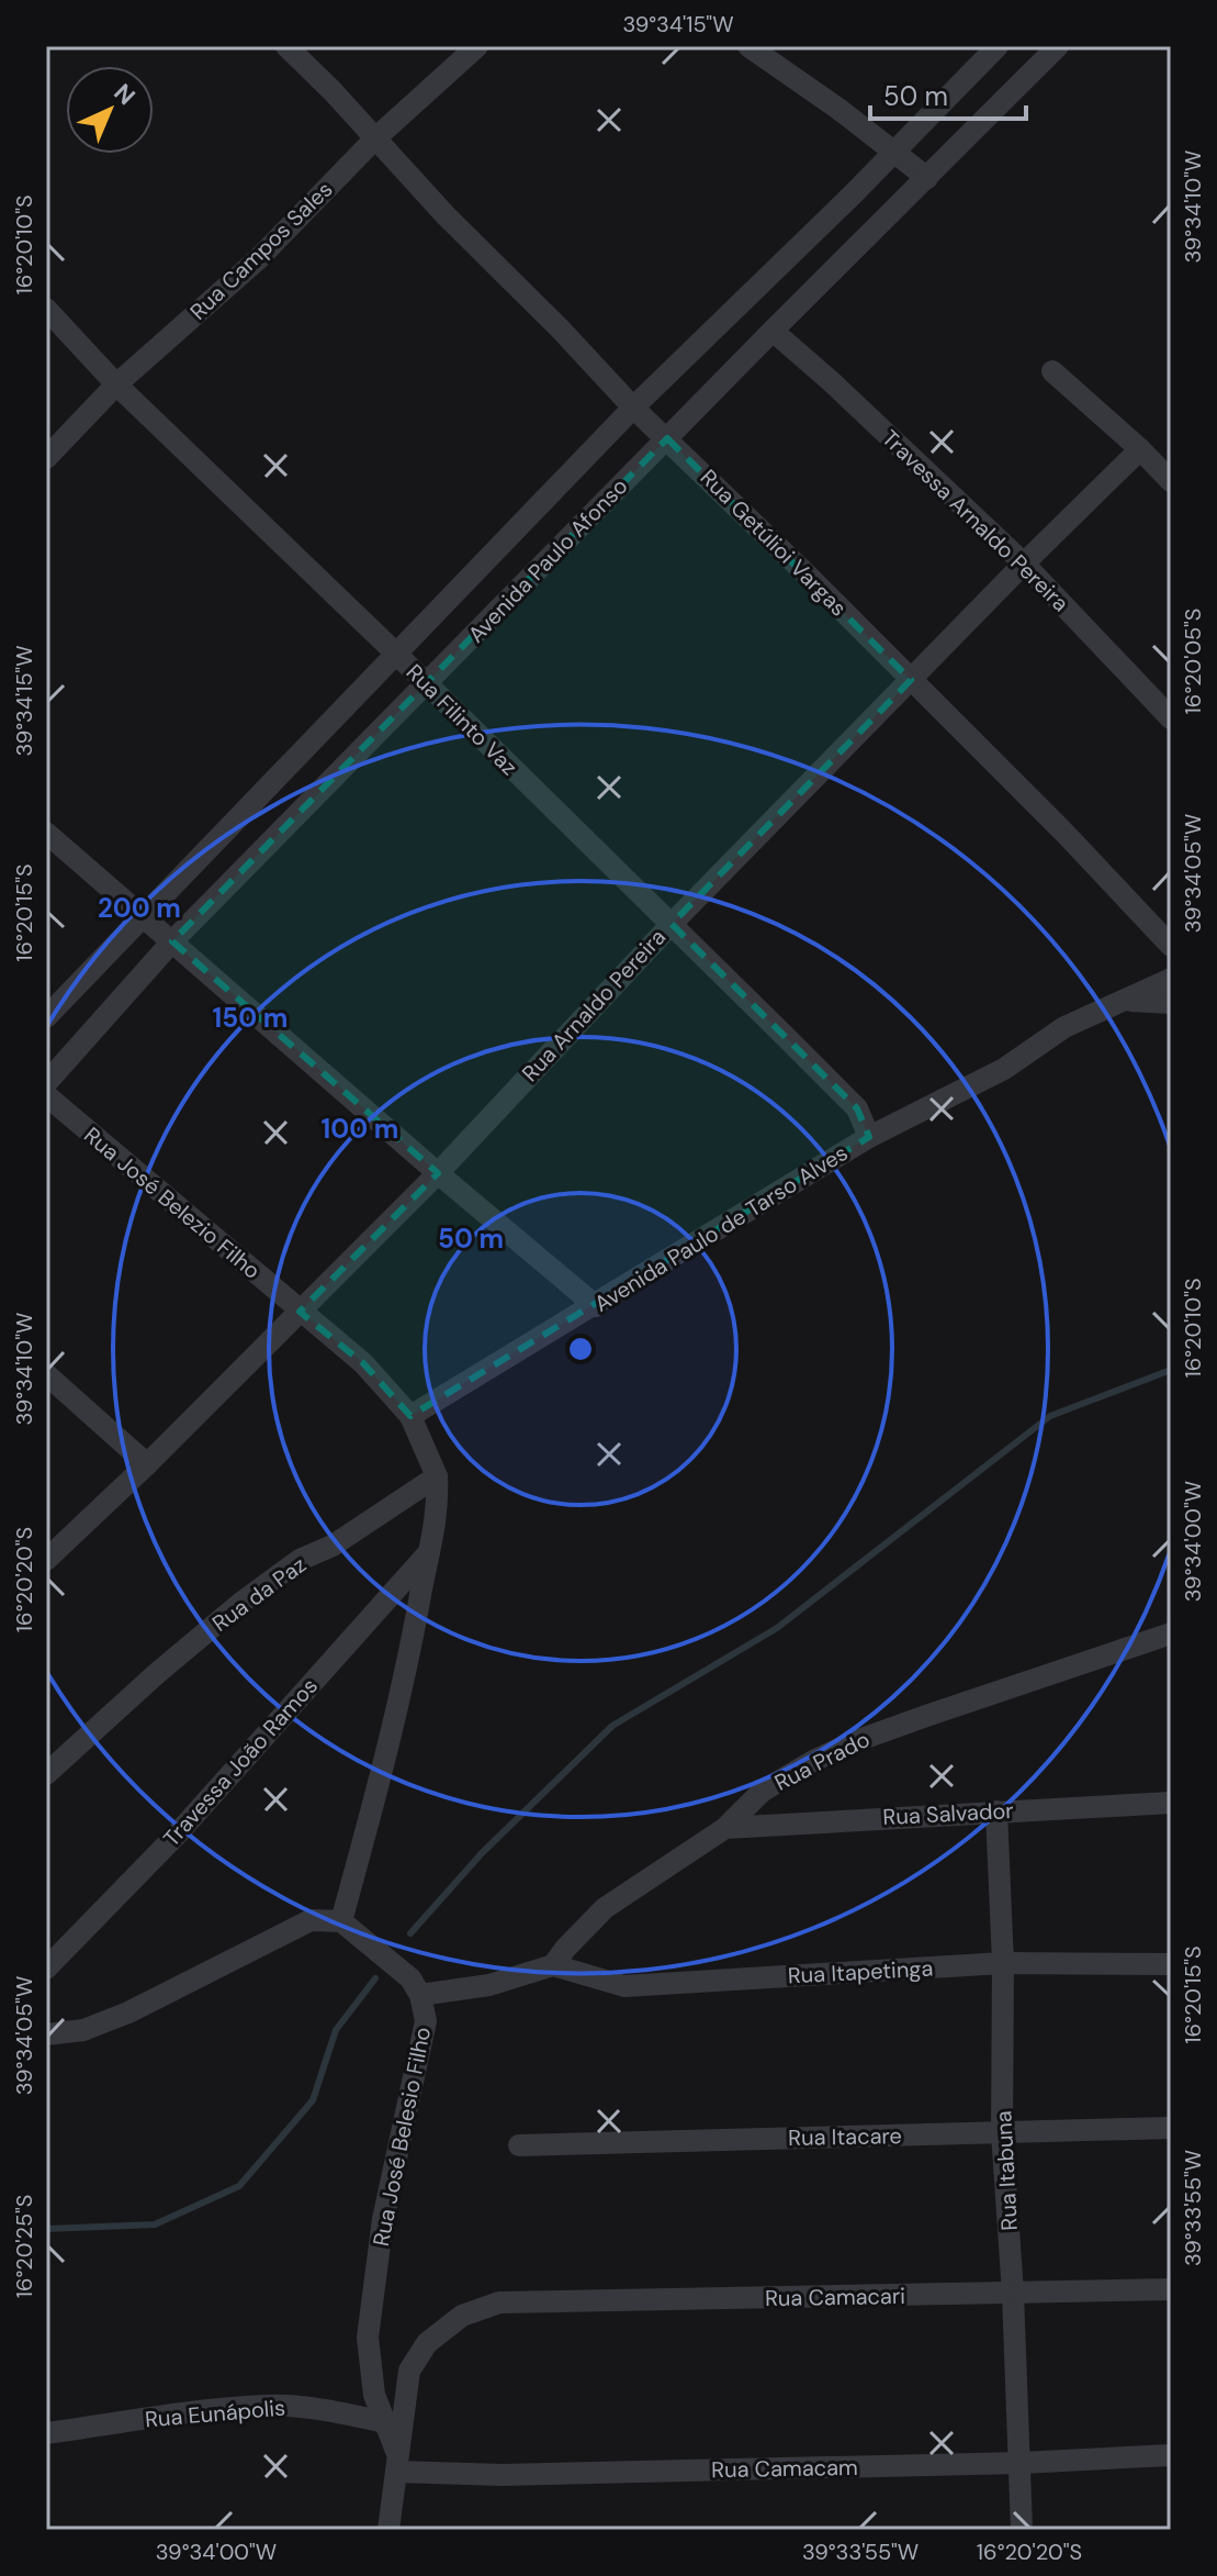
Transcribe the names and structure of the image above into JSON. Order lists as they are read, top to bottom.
{
  "streets": {
    "street": [
      "Rua Campos Sales",
      "Travessa Arnaldo Pereira",
      "Rua Getúlioi Vargas",
      "Avenida Paulo Afonso",
      "Rua Filinto Vaz",
      "Rua Arnaldo Pereira",
      "Rua José Belezio Filho",
      "Avenida Paulo de Tarso Alves",
      "Rua da Paz",
      "Rua Prado",
      "Travessa João Ramos",
      "Rua Salvador",
      "Rua Itapetinga",
      "Rua José Belesio Filho",
      "Rua Itacare",
      "Rua Itabuna",
      "Rua Camacari",
      "Rua Eunápolis",
      "Rua Camacam"
    ]
  },
  "crossings": [
    ["Rua Campos Sales", "Rua Getúlioi Vargas"],
    ["Rua Campos Sales", "Rua Filinto Vaz"],
    ["Travessa Arnaldo Pereira", "Avenida Paulo Afonso"],
    ["Travessa Arnaldo Pereira", "Rua Arnaldo Pereira"],
    ["Rua Getúlioi Vargas", "Avenida Paulo Afonso"],
    ["Rua Getúlioi Vargas", "Rua Arnaldo Pereira"],
    ["Avenida Paulo Afonso", "Rua Filinto Vaz"],
    ["Rua Filinto Vaz", "Rua Arnaldo Pereira"],
    ["Rua Filinto Vaz", "Avenida Paulo de Tarso Alves"],
    ["Rua Arnaldo Pereira", "Rua José Belezio Filho"],
    ["Rua Prado", "Rua Salvador"],
    ["Rua Prado", "Rua Itapetinga"],
    ["Rua Salvador", "Rua Itabuna"],
    ["Rua Itapetinga", "Rua Itabuna"],
    ["Rua José Belesio Filho", "Rua Camacari"],
    ["Rua José Belesio Filho", "Rua Eunápolis"],
    ["Rua José Belesio Filho", "Rua Camacam"],
    ["Rua Itacare", "Rua Itabuna"],
    ["Rua Itabuna", "Rua Camacari"],
    ["Rua Itabuna", "Rua Camacam"],
    ["Rua Camacari", "Rua Camacam"]
  ],
  "scale_bar": "50 m",
  "north": "top right",
  "coordinates": [
    "39°34'15\"W",
    "39°34'10\"W",
    "16°20'10\"S",
    "16°20'05\"S",
    "39°34'05\"W",
    "16°20'15\"S",
    "39°34'00\"W",
    "16°20'20\"S",
    "39°33'55\"W",
    "16°20'25\"S"
  ],
  "rings": [
    "200 m",
    "150 m",
    "100 m",
    "50 m"
  ]
}
